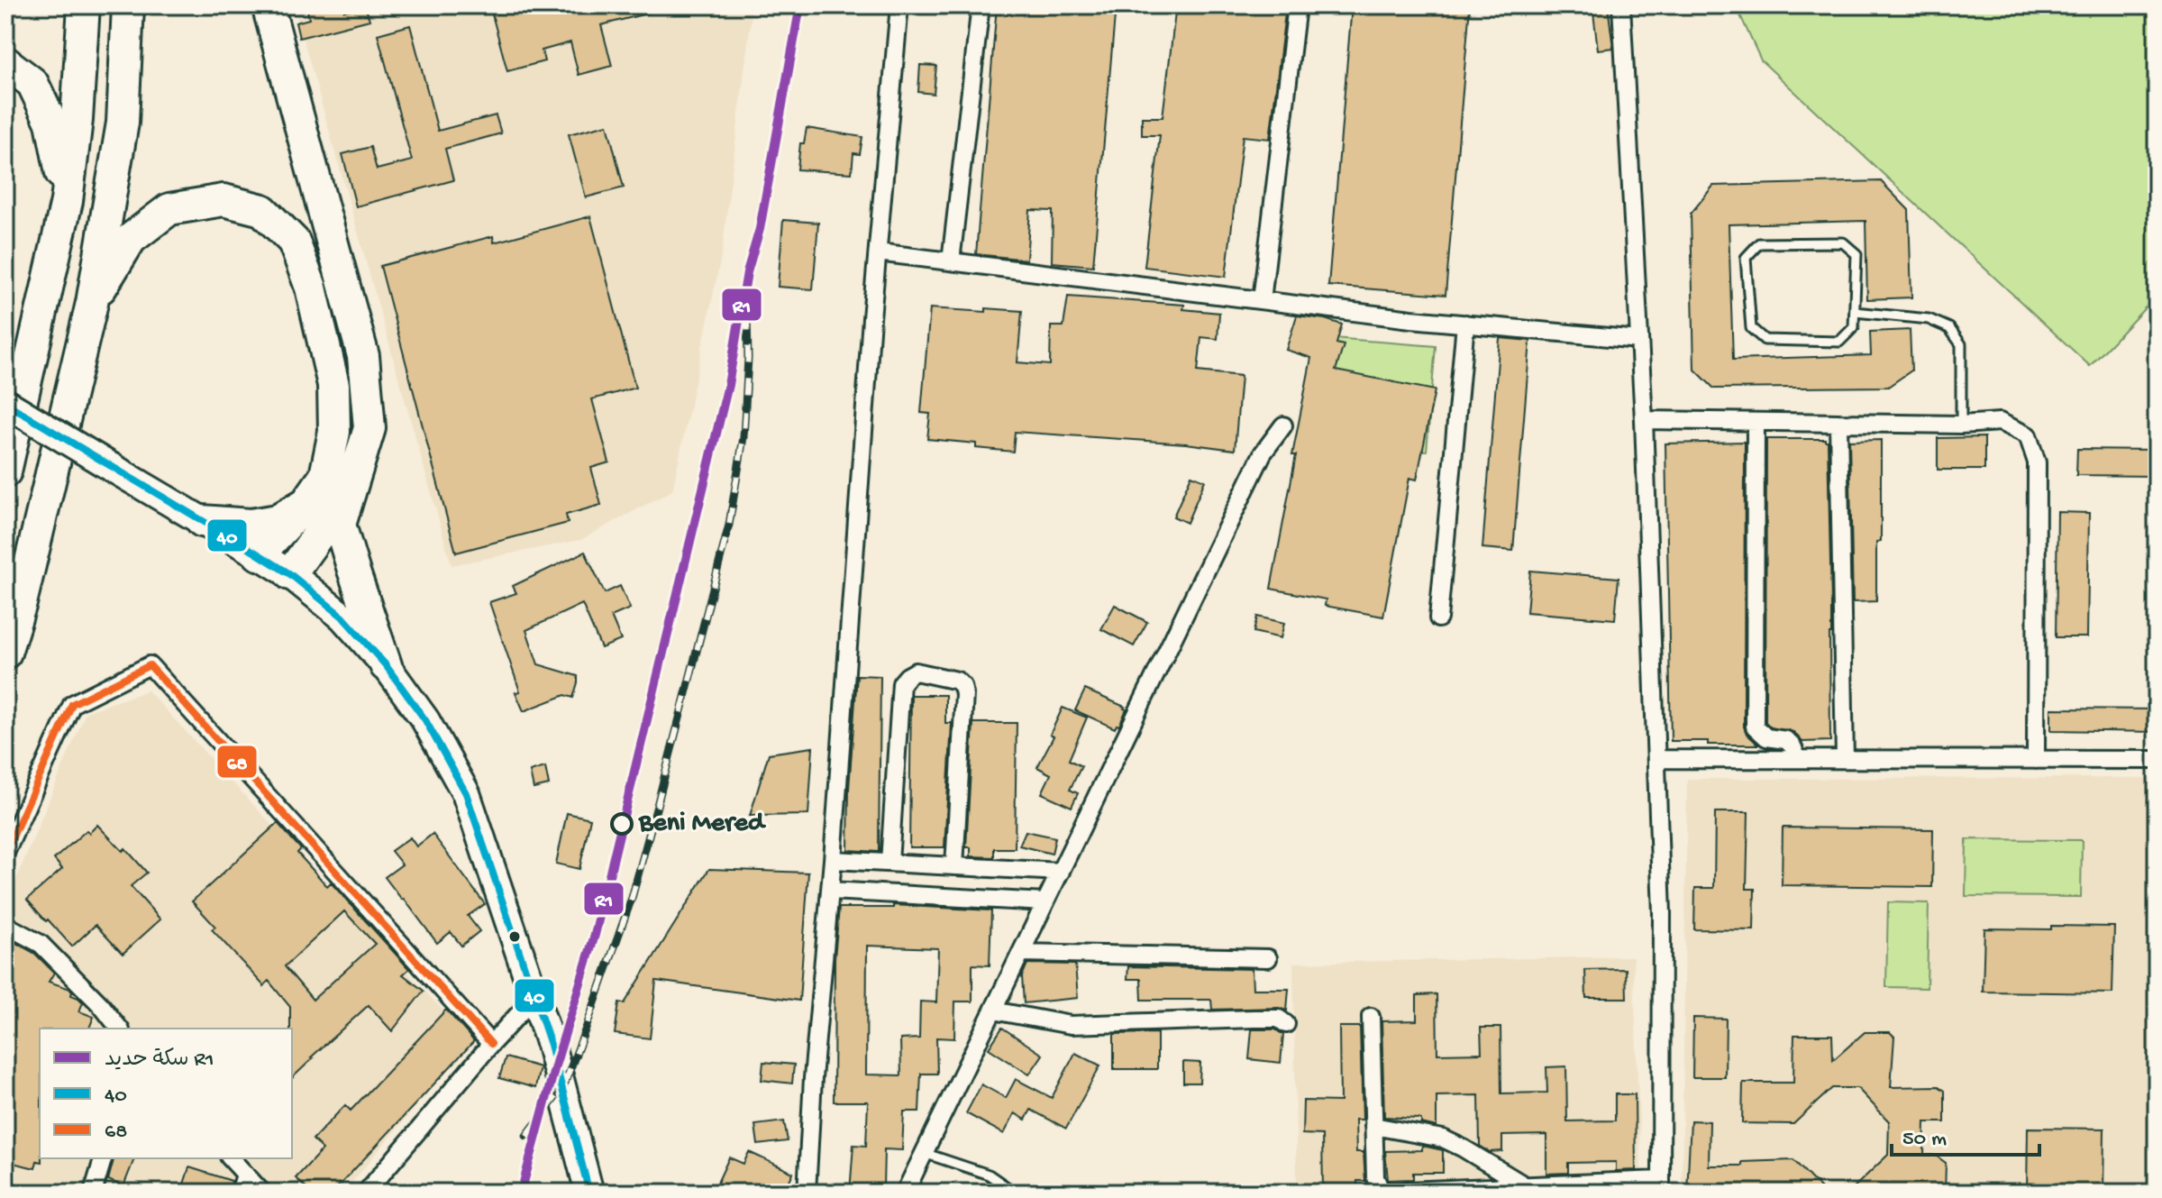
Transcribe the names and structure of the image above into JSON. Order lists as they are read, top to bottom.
{
  "places": ["Beni Mered"],
  "lines": ["rail line R1", "transit line 40", "transit line 68"],
  "legend": ["سكة حديد R1", "40", "68"],
  "scale_bar": "50 m"
}
